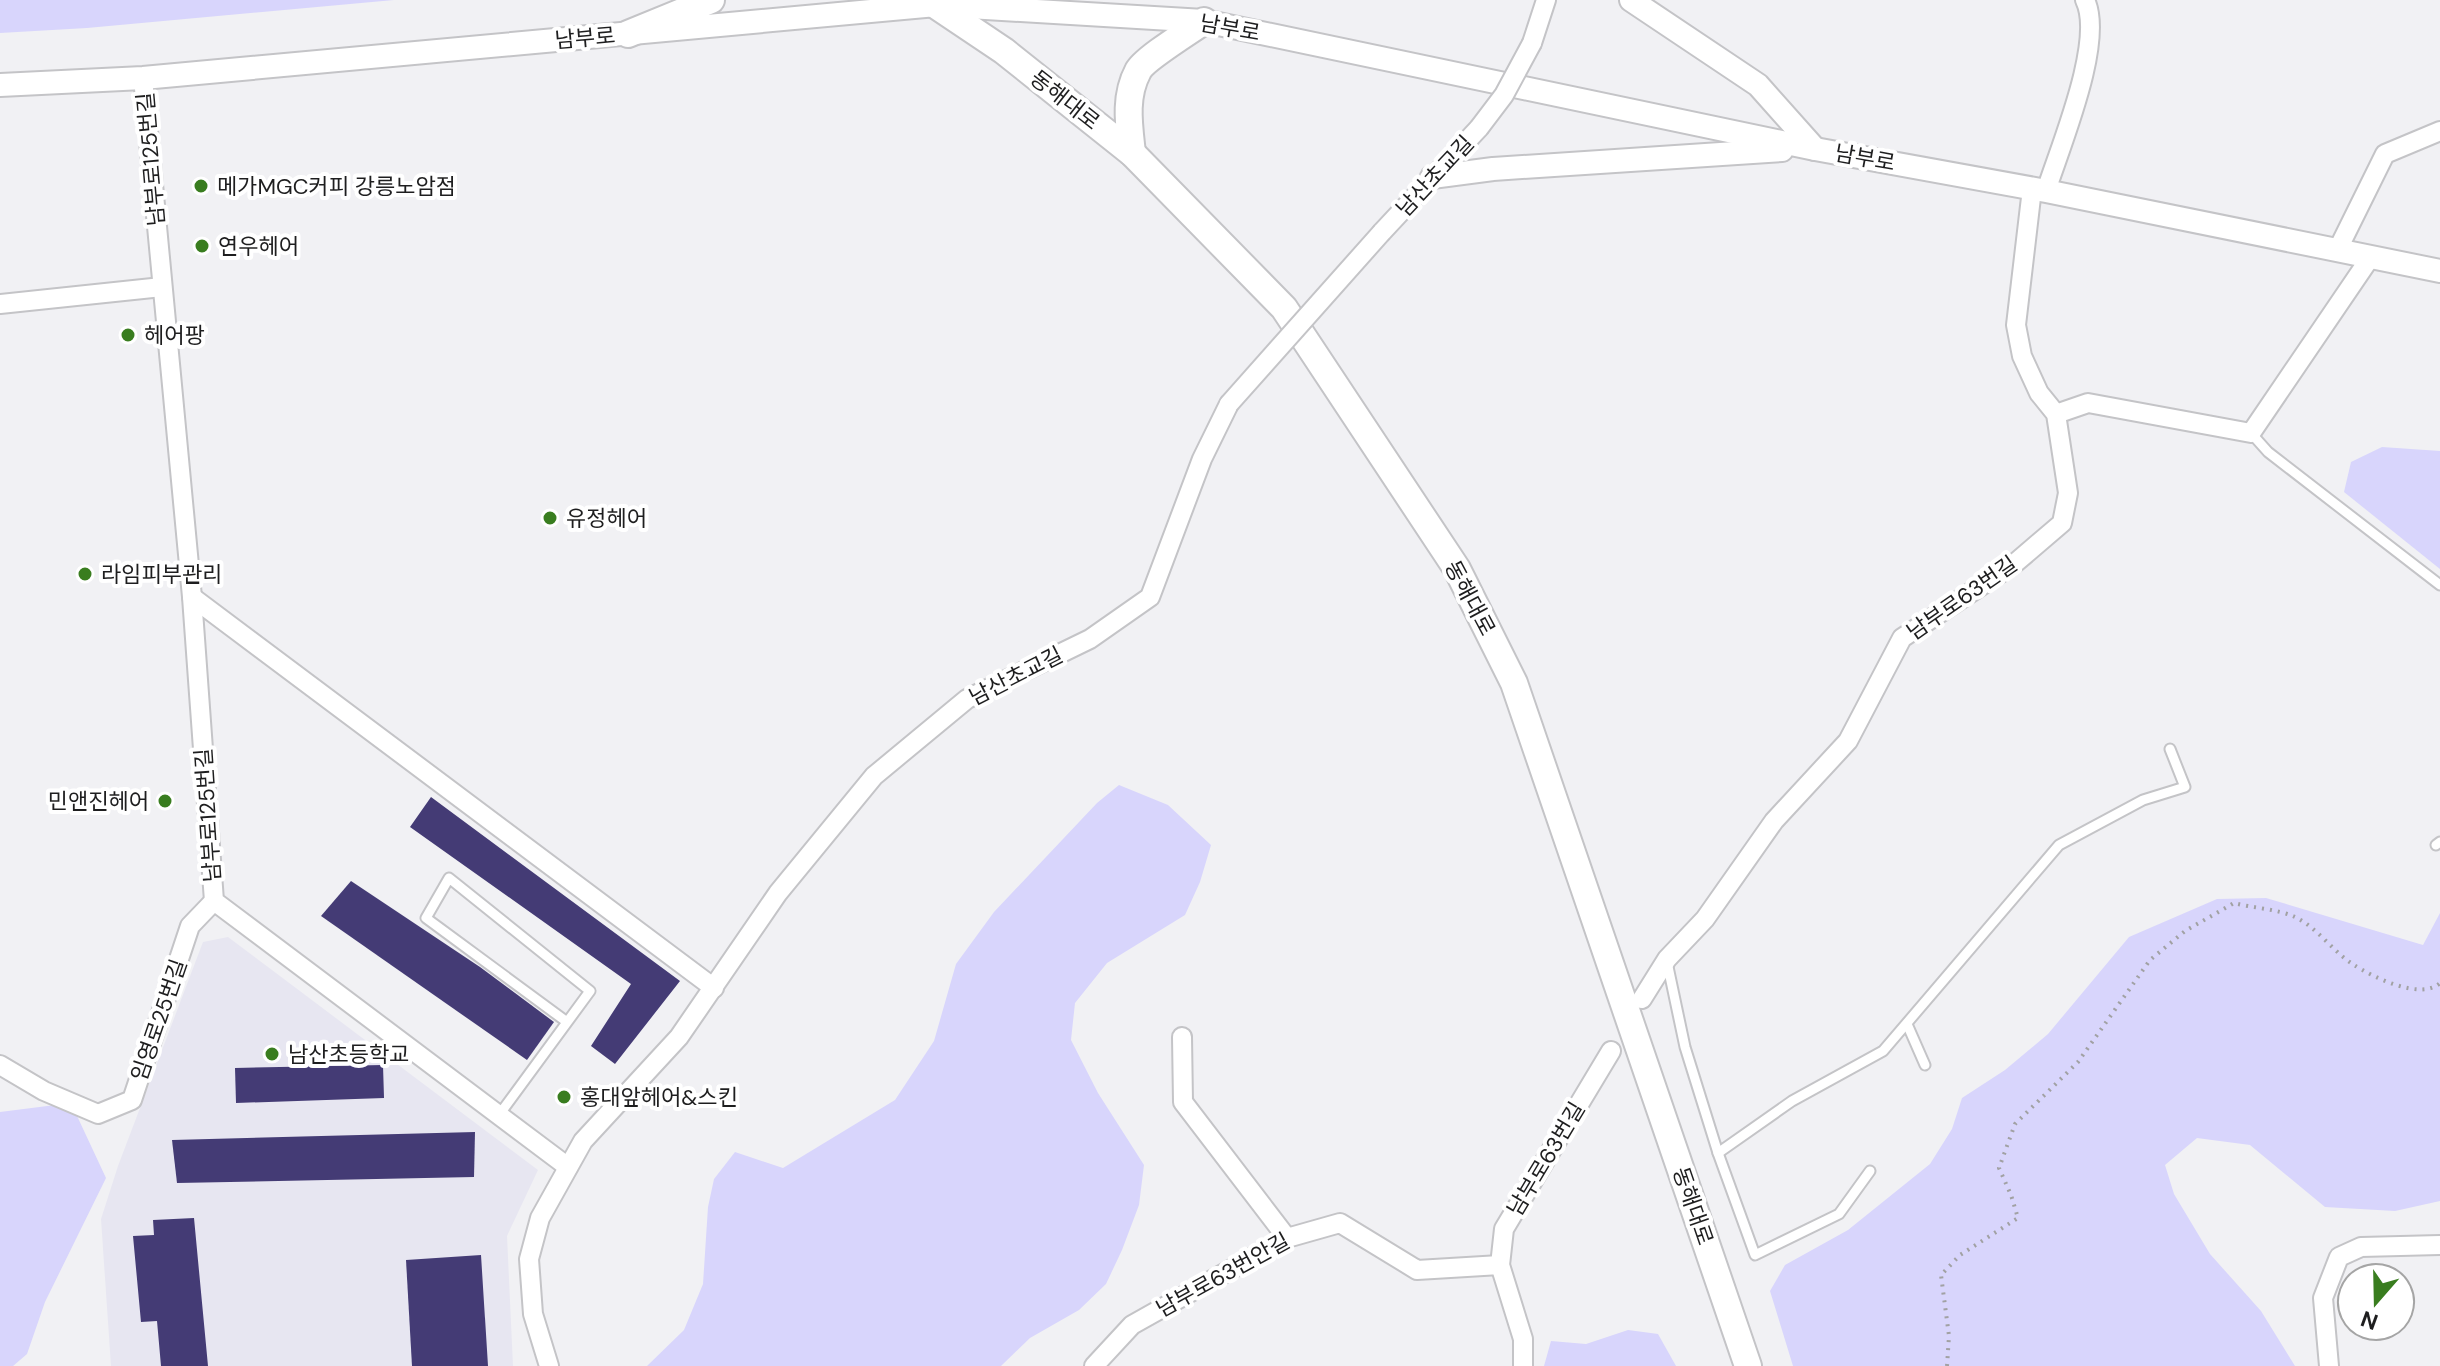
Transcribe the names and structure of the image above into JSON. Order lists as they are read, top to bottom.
{
  "streets": {
    "main road": ["동해대로"],
    "street": [
      "남부로",
      "남부로125번길",
      "남산초교길",
      "남부로63번길",
      "임영로25번길",
      "남부로63번안길"
    ]
  },
  "crossings": [
    ["남부로", "동해대로"],
    ["남부로", "남부로125번길"],
    ["남부로", "남부로63번길"],
    ["남부로125번길", "남산초교길"],
    ["남부로125번길", "임영로25번길"],
    ["남부로63번길", "남부로63번안길"]
  ],
  "places": [
    "메가MGC커피 강릉노암점",
    "연우헤어",
    "헤어팡",
    "유정헤어",
    "라임피부관리",
    "민앤진헤어",
    "남산초등학교",
    "홍대앞헤어&스킨"
  ],
  "north": "bottom"
}
